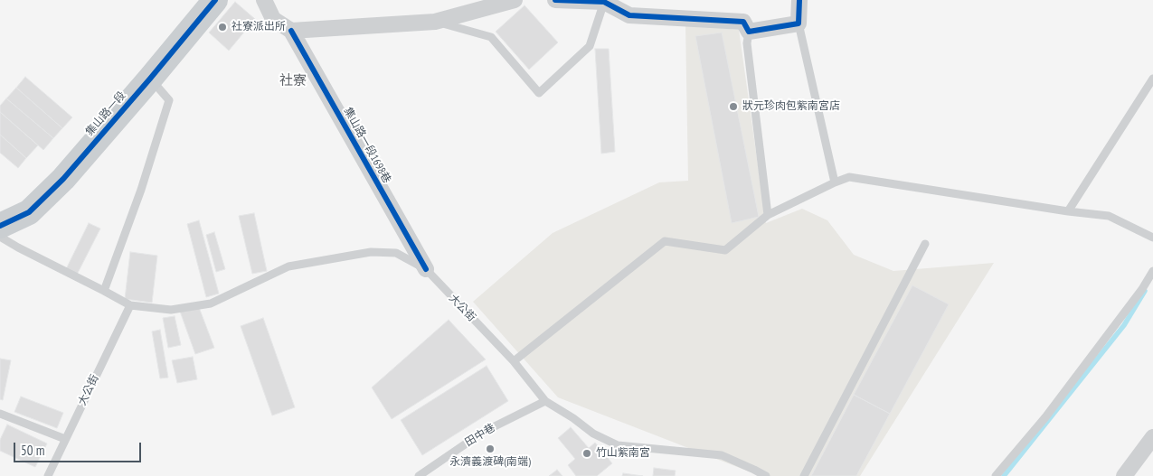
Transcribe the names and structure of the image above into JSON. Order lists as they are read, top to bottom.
{
  "streets": {
    "main road": ["集山路一段"],
    "street": ["集山路一段1698巷"],
    "lane": ["大公街", "田中巷"]
  },
  "crossings": [
    ["集山路一段1698巷", "大公街"],
    ["大公街", "田中巷"]
  ],
  "districts": ["社寮"],
  "places": [
    "社寮派出所",
    "狀元珍肉包紫南宮店",
    "永濟義渡碑(南端)",
    "竹山紫南宮"
  ],
  "scale_bar": "50 m"
}
